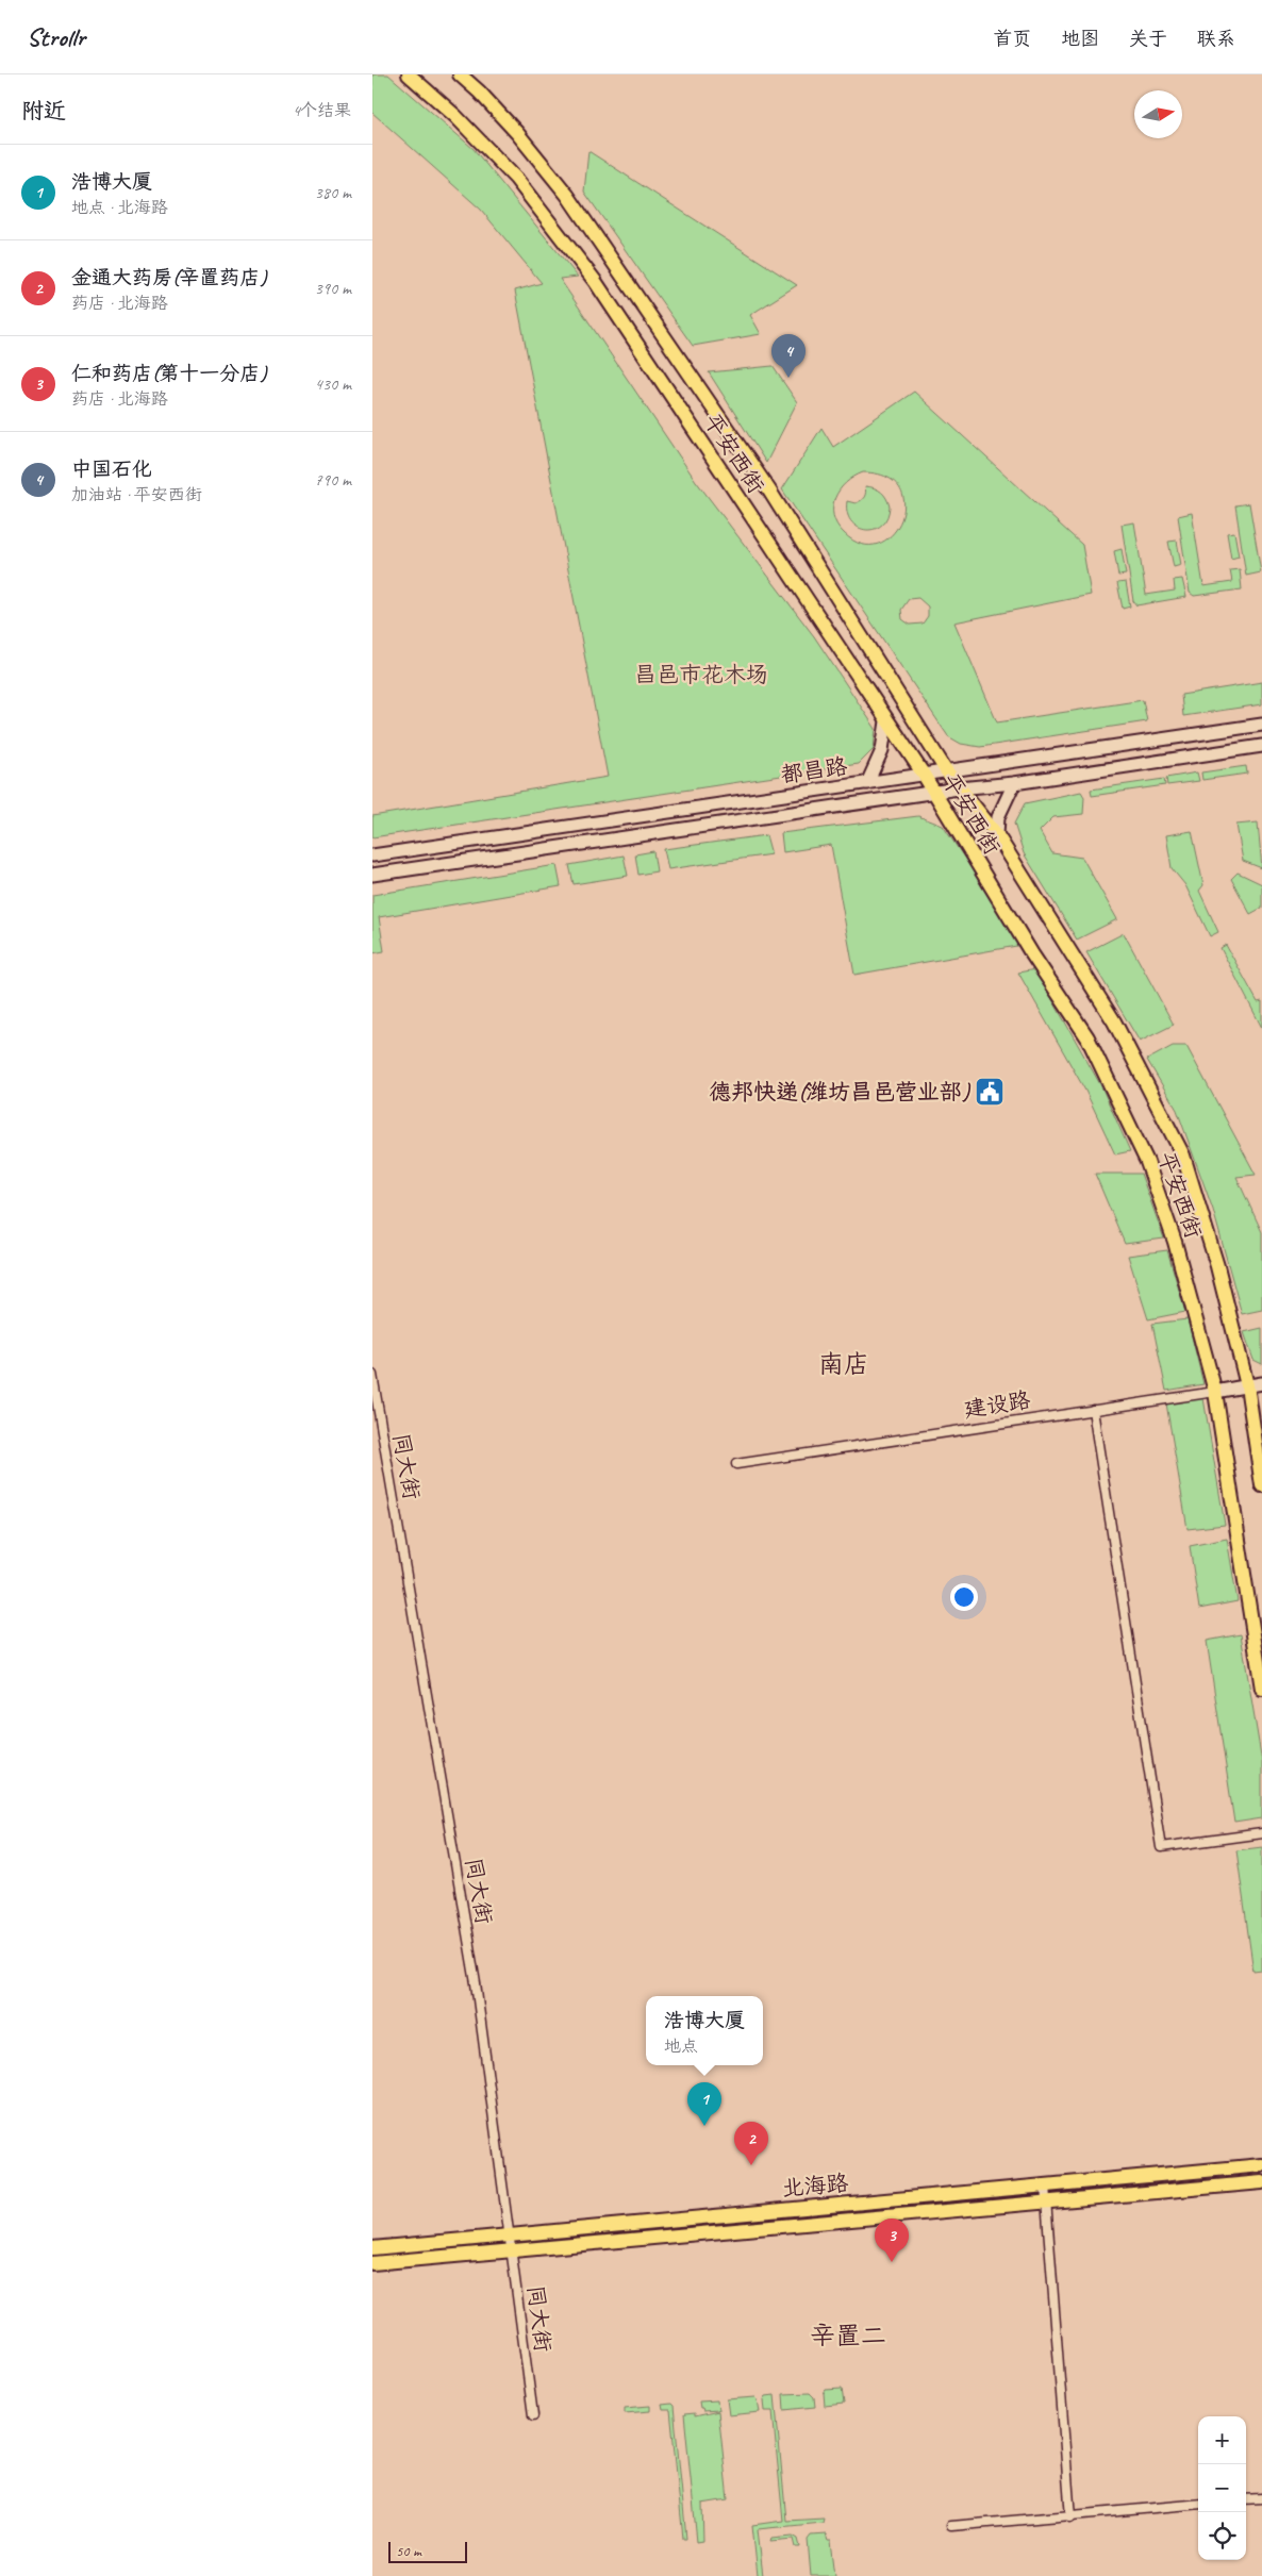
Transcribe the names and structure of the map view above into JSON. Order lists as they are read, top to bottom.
{
  "streets": {
    "main road": ["平安西街", "北海路"],
    "street": ["都昌路", "建设路", "同大街"]
  },
  "crossings": [
    ["平安西街", "都昌路"],
    ["平安西街", "建设路"],
    ["同大街", "北海路"]
  ],
  "districts": ["南店", "辛置二"],
  "parks": ["昌邑市花木场"],
  "places": {
    "public building": ["德邦快递(潍坊昌邑营业部)"]
  },
  "scale_bar": "50 m",
  "north": "right",
  "page": {
    "header": "Strollr",
    "nav": [
      "首页",
      "地图",
      "关于",
      "联系"
    ],
    "heading": ["附近", "4个结果"],
    "list": [
      {
        "mark": "1",
        "name": "浩博大厦",
        "note": "地点 · 北海路",
        "value": "380 m"
      },
      {
        "mark": "2",
        "name": "金通大药房(辛置药店)",
        "note": "药店 · 北海路",
        "value": "390 m"
      },
      {
        "mark": "3",
        "name": "仁和药店(第十一分店)",
        "note": "药店 · 北海路",
        "value": "430 m"
      },
      {
        "mark": "4",
        "name": "中国石化",
        "note": "加油站 · 平安西街",
        "value": "790 m"
      }
    ],
    "pins": [
      "4",
      "1",
      "2",
      "3"
    ],
    "popup": ["浩博大厦", "地点"],
    "map_buttons": ["+", "−"],
    "scale": "50 m"
  }
}
